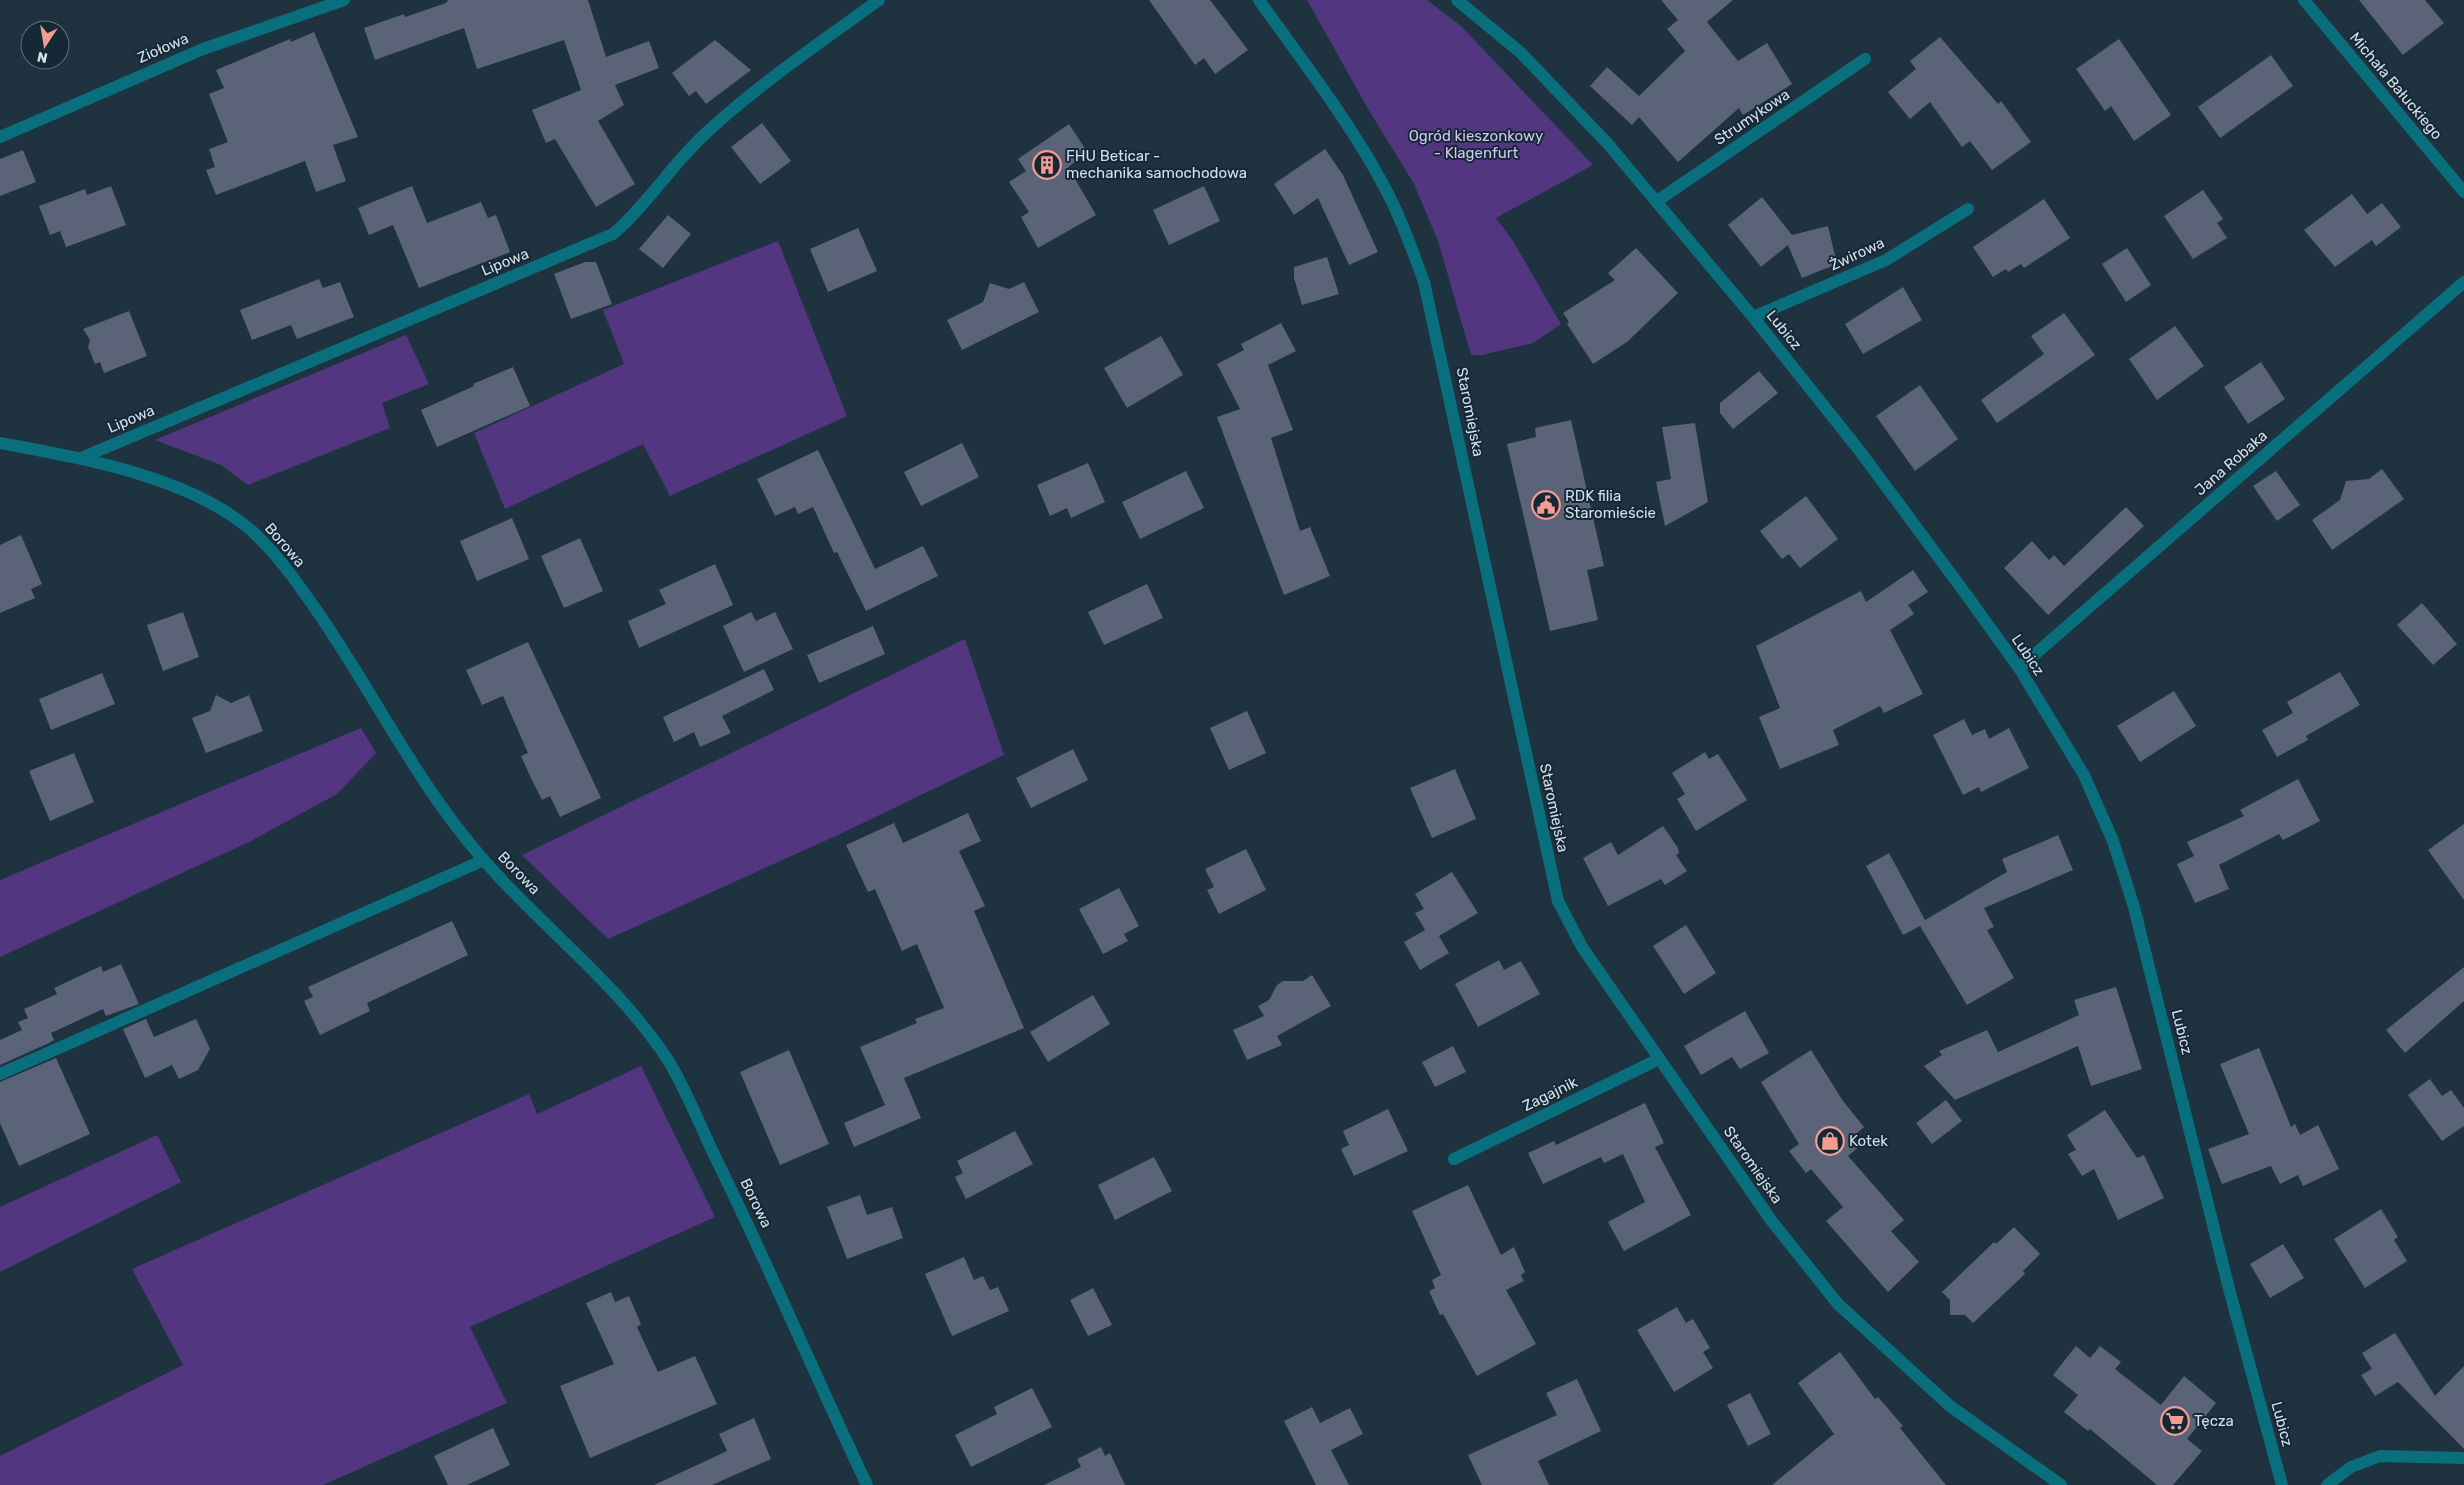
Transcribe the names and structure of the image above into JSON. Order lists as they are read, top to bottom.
{
  "streets": {
    "street": [
      "Ziołowa",
      "Michała Bałuckiego",
      "Strumykowa",
      "Żwirowa",
      "Lipowa",
      "Lubicz",
      "Staromiejska",
      "Jana Robaka",
      "Borowa",
      "Zagajnik"
    ]
  },
  "crossings": [
    ["Strumykowa", "Lubicz"],
    ["Żwirowa", "Lubicz"],
    ["Lipowa", "Borowa"],
    ["Lubicz", "Jana Robaka"],
    ["Staromiejska", "Zagajnik"]
  ],
  "parks": ["Ogród kieszonkowy - Klagenfurt"],
  "places": {
    "building": ["FHU Beticar - mechanika samochodowa"],
    "public building": ["RDK filia Staromieście"],
    "shop": ["Kotek"],
    "supermarket": ["Tęcza"]
  },
  "north": "bottom"
}
